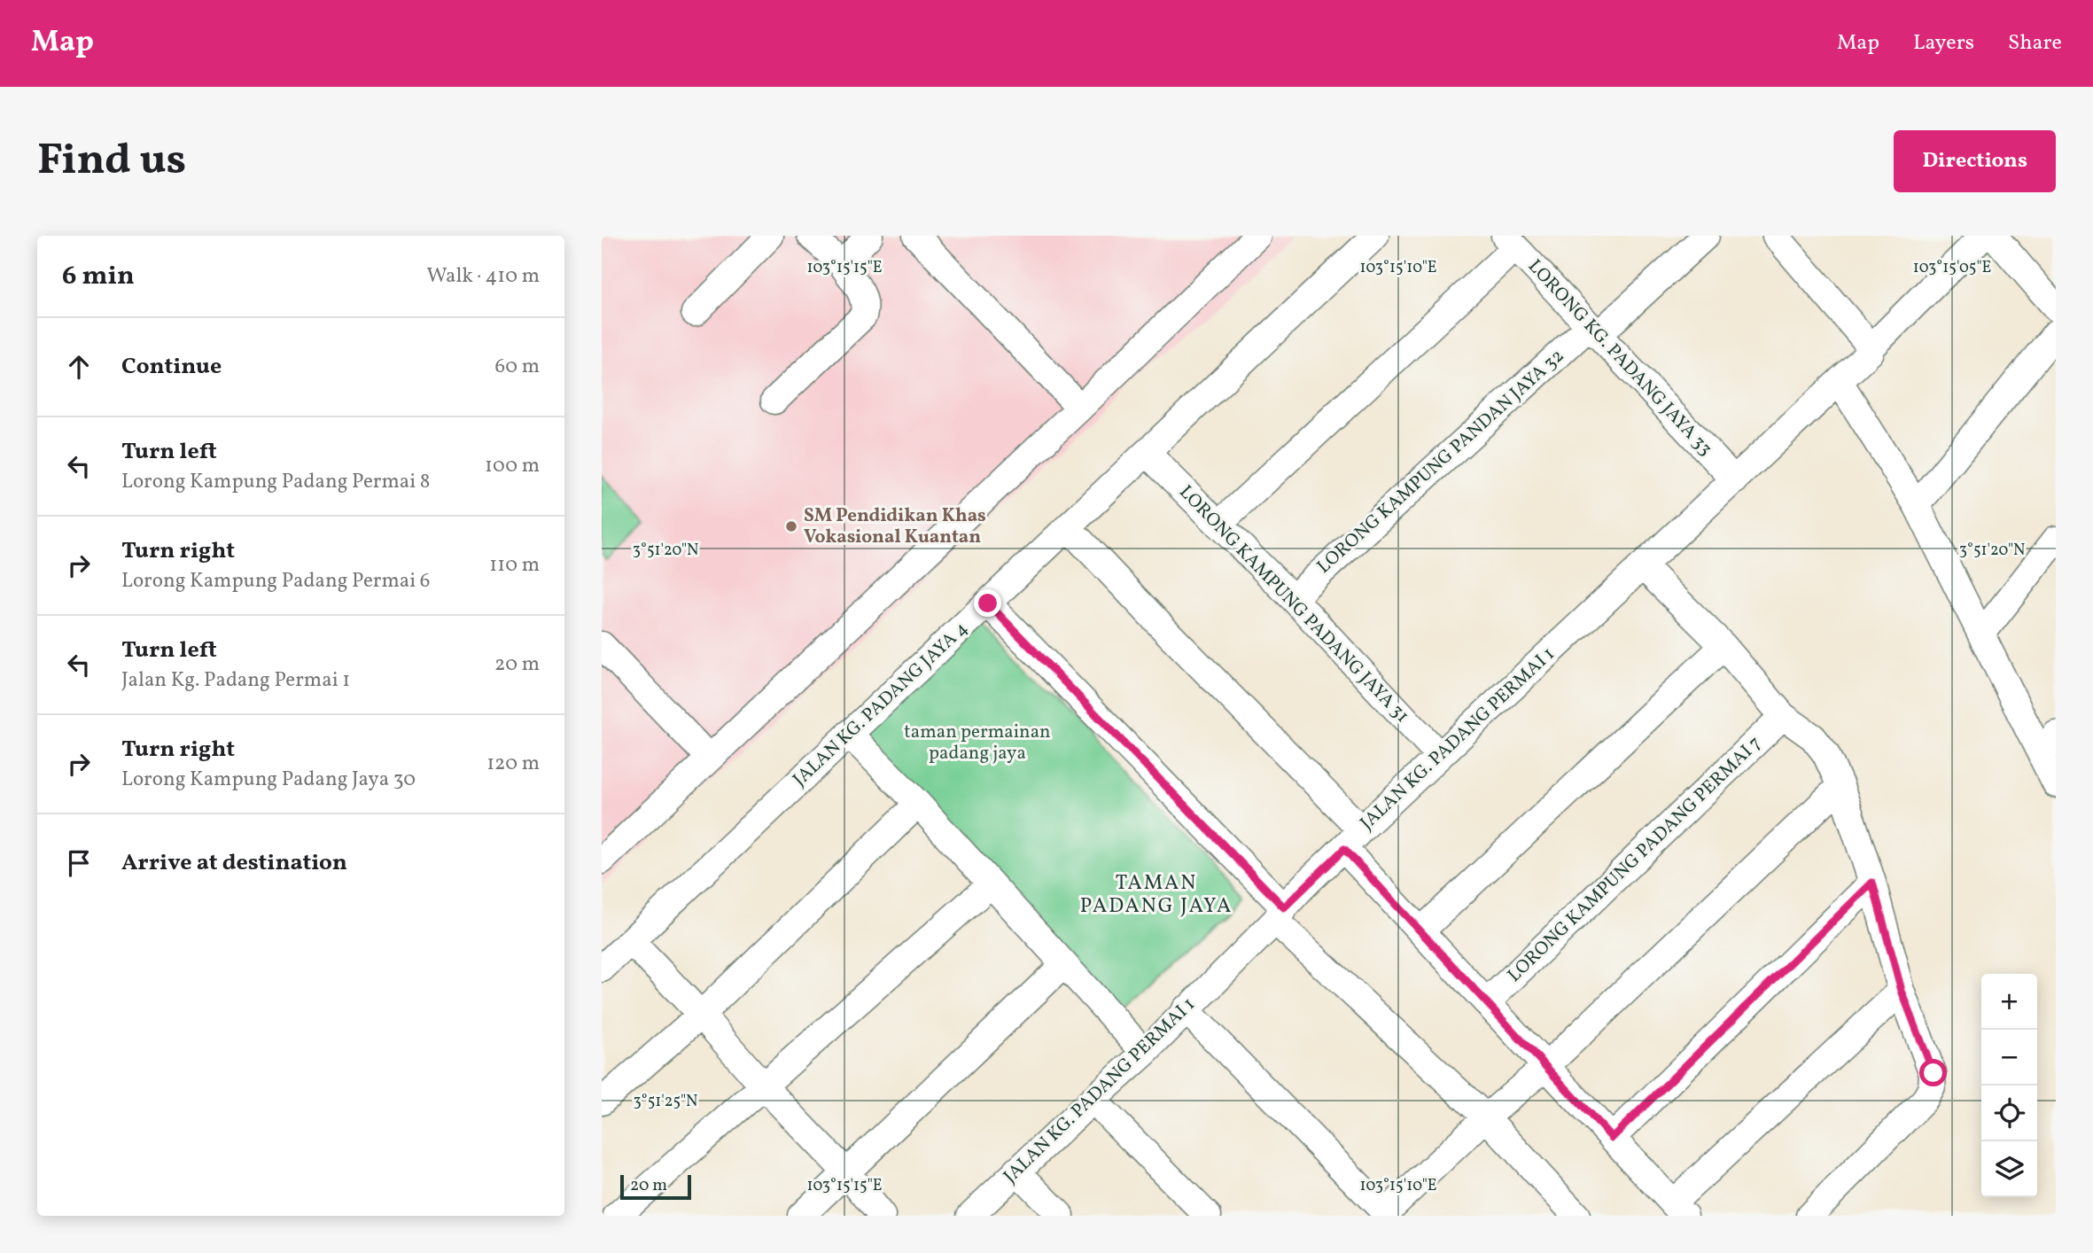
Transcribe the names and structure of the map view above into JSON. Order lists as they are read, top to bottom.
{
  "streets": {
    "street": [
      "LORONG KG. PADANG JAYA 33",
      "LORONG KAMPUNG PANDAN JAYA 32",
      "LORONG KAMPUNG PADANG JAYA 31",
      "JALAN KG. PADANG JAYA 4",
      "JALAN KG. PADANG PERMAI 1",
      "LORONG KAMPUNG PADANG PERMAI 7"
    ]
  },
  "crossings": [
    ["LORONG KG. PADANG JAYA 33", "LORONG KAMPUNG PANDAN JAYA 32"],
    ["LORONG KG. PADANG JAYA 33", "JALAN KG. PADANG PERMAI 1"],
    ["LORONG KAMPUNG PANDAN JAYA 32", "LORONG KAMPUNG PADANG JAYA 31"],
    ["LORONG KAMPUNG PADANG JAYA 31", "JALAN KG. PADANG JAYA 4"],
    ["LORONG KAMPUNG PADANG JAYA 31", "JALAN KG. PADANG PERMAI 1"]
  ],
  "districts": ["TAMAN PADANG JAYA"],
  "parks": ["taman permainan padang jaya"],
  "places": ["SM Pendidikan Khas Vokasional Kuantan"],
  "scale_bar": "20 m",
  "page": {
    "header": "Map",
    "nav": ["Map", "Layers", "Share"],
    "buttons": "Directions",
    "title": "Find us",
    "heading": ["6 min", "Walk · 410 m"],
    "list": [
      ["Continue", "60 m"],
      ["Turn left", "Lorong Kampung Padang Permai 8", "100 m"],
      ["Turn right", "Lorong Kampung Padang Permai 6", "110 m"],
      ["Turn left", "Jalan Kg. Padang Permai 1", "20 m"],
      ["Turn right", "Lorong Kampung Padang Jaya 30", "120 m"],
      "Arrive at destination"
    ],
    "map_buttons": ["+", "−"],
    "scale": "20 m"
  },
  "coordinates": [
    "103°15'15\"E",
    "103°15'10\"E",
    "103°15'05\"E",
    "3°51'20\"N",
    "3°51'25\"N"
  ]
}
